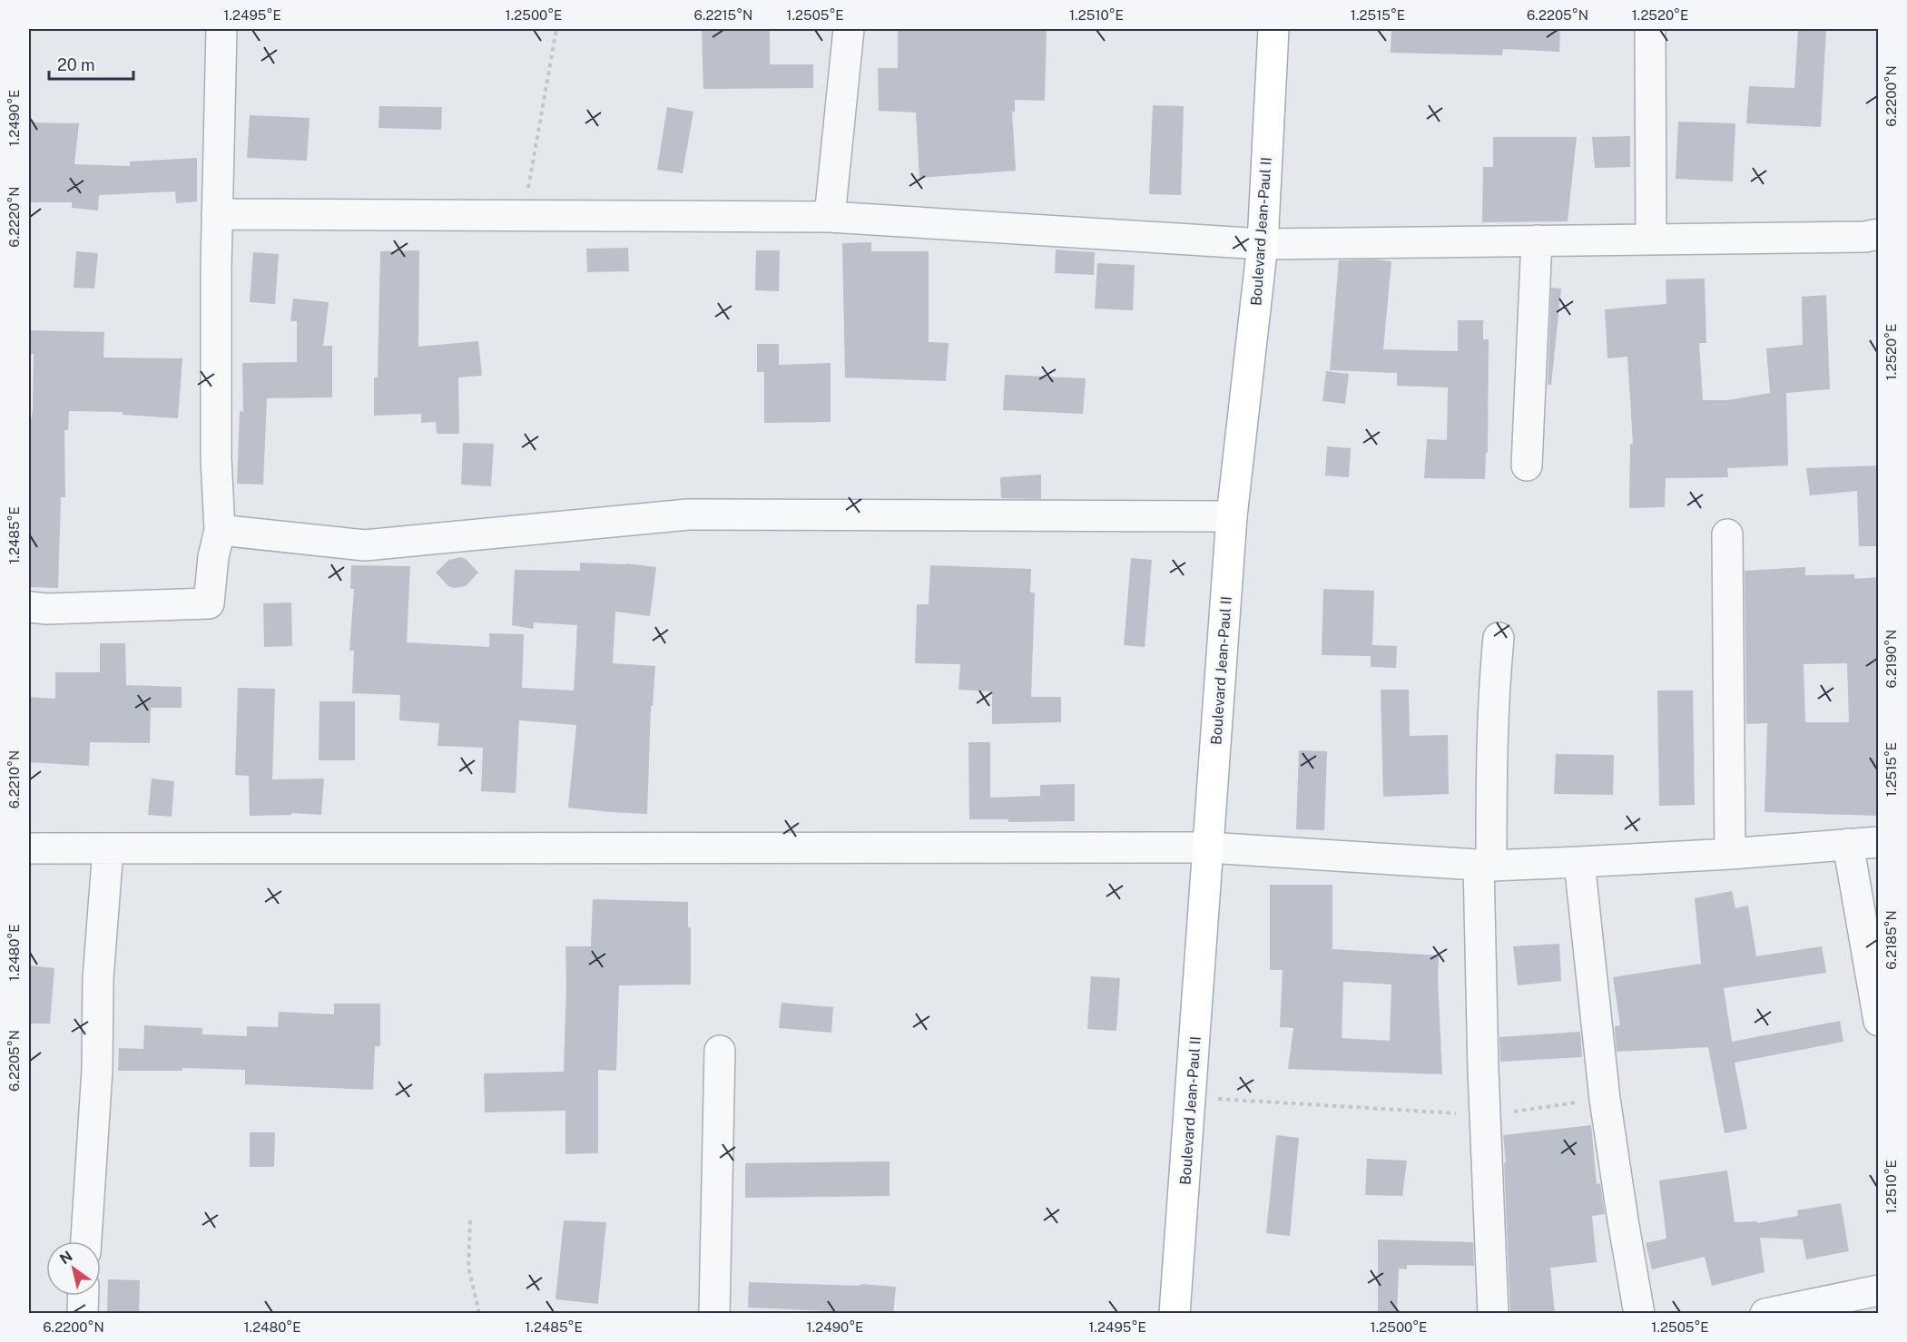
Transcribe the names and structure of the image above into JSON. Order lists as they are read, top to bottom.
{
  "streets": {
    "main road": ["Boulevard Jean-Paul II"]
  },
  "scale_bar": "20 m",
  "north": "top left",
  "coordinates": [
    "1.2495°E",
    "1.2500°E",
    "6.2215°N",
    "1.2505°E",
    "1.2510°E",
    "1.2515°E",
    "6.2205°N",
    "1.2520°E",
    "6.2200°N",
    "1.2490°E",
    "6.2220°N",
    "1.2485°E",
    "6.2190°N",
    "6.2210°N",
    "6.2185°N",
    "1.2480°E"
  ]
}
